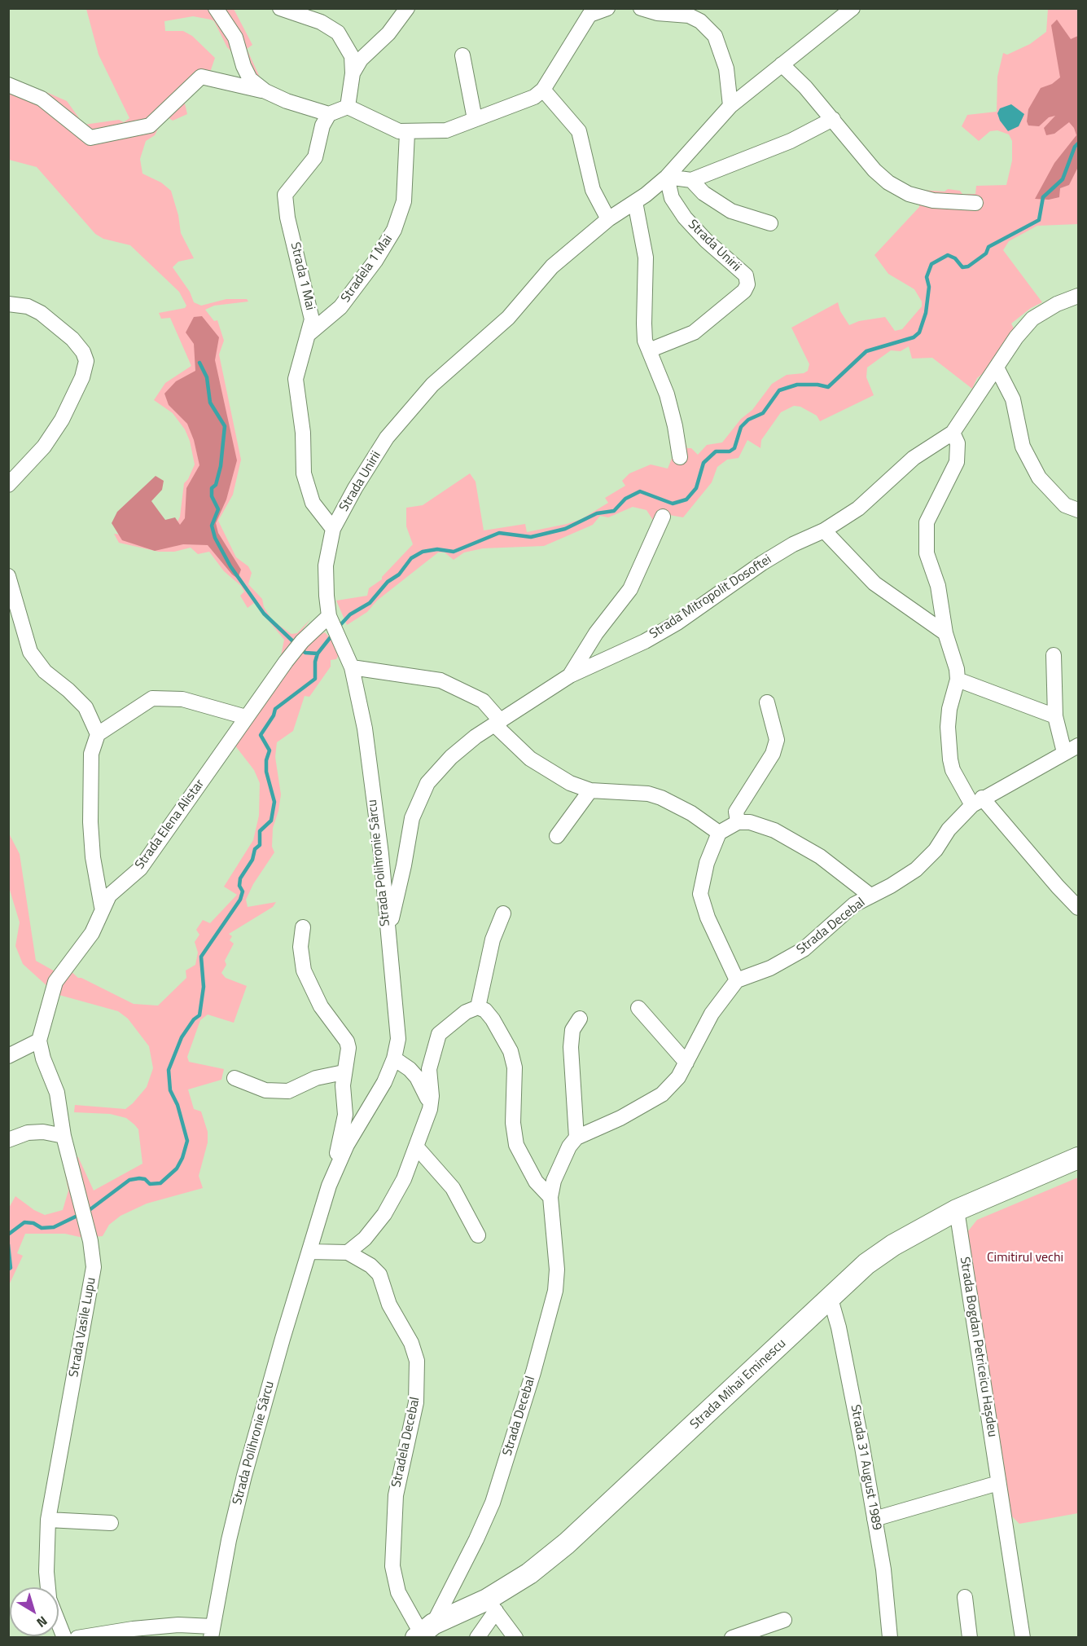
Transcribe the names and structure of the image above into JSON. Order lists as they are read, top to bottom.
{
  "streets": {
    "main road": ["Strada Mihai Eminescu"],
    "street": [
      "Strada Unirii",
      "Stradela 1 Mai",
      "Strada 1 Mai",
      "Strada Mitropolit Dosoftei",
      "Strada Elena Alistar",
      "Strada Polihronie Sârcu",
      "Strada Decebal",
      "Strada Vasile Lupu",
      "Strada Bogdan Petriceicu Hașdeu",
      "Stradela Decebal",
      "Strada 31 August 1989"
    ]
  },
  "crossings": [
    ["Strada Unirii", "Strada 1 Mai"],
    ["Strada Unirii", "Strada Elena Alistar"],
    ["Strada Unirii", "Strada Polihronie Sârcu"],
    ["Stradela 1 Mai", "Strada 1 Mai"],
    ["Strada Mitropolit Dosoftei", "Strada Polihronie Sârcu"],
    ["Strada Elena Alistar", "Strada Vasile Lupu"],
    ["Strada Decebal", "Strada Mihai Eminescu"],
    ["Strada Decebal", "Stradela Decebal"],
    ["Strada Bogdan Petriceicu Hașdeu", "Strada Mihai Eminescu"],
    ["Strada Mihai Eminescu", "Stradela Decebal"],
    ["Strada Mihai Eminescu", "Strada 31 August 1989"]
  ],
  "parks": ["Cimitirul vechi"],
  "north": "bottom right"
}
